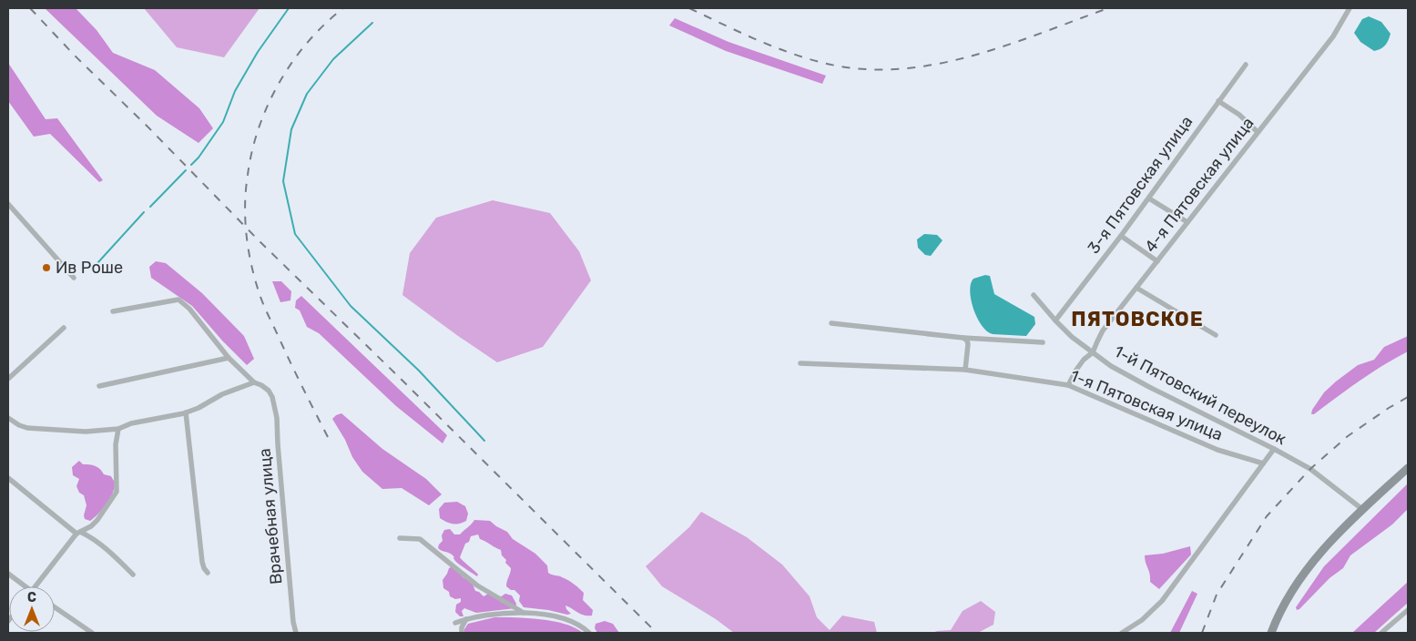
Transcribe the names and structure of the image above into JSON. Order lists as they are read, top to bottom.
{
  "streets": {
    "street": [
      "3-я Пятовская улица",
      "4-я Пятовская улица",
      "1-й Пятовский переулок",
      "1-я Пятовская улица",
      "Врачебная улица"
    ]
  },
  "crossings": [
    ["3-я Пятовская улица", "1-й Пятовский переулок"],
    ["4-я Пятовская улица", "1-й Пятовский переулок"],
    ["4-я Пятовская улица", "1-я Пятовская улица"]
  ],
  "districts": ["ПЯТОВСКОЕ"],
  "places": ["Ив Роше"],
  "north": "top"
}
